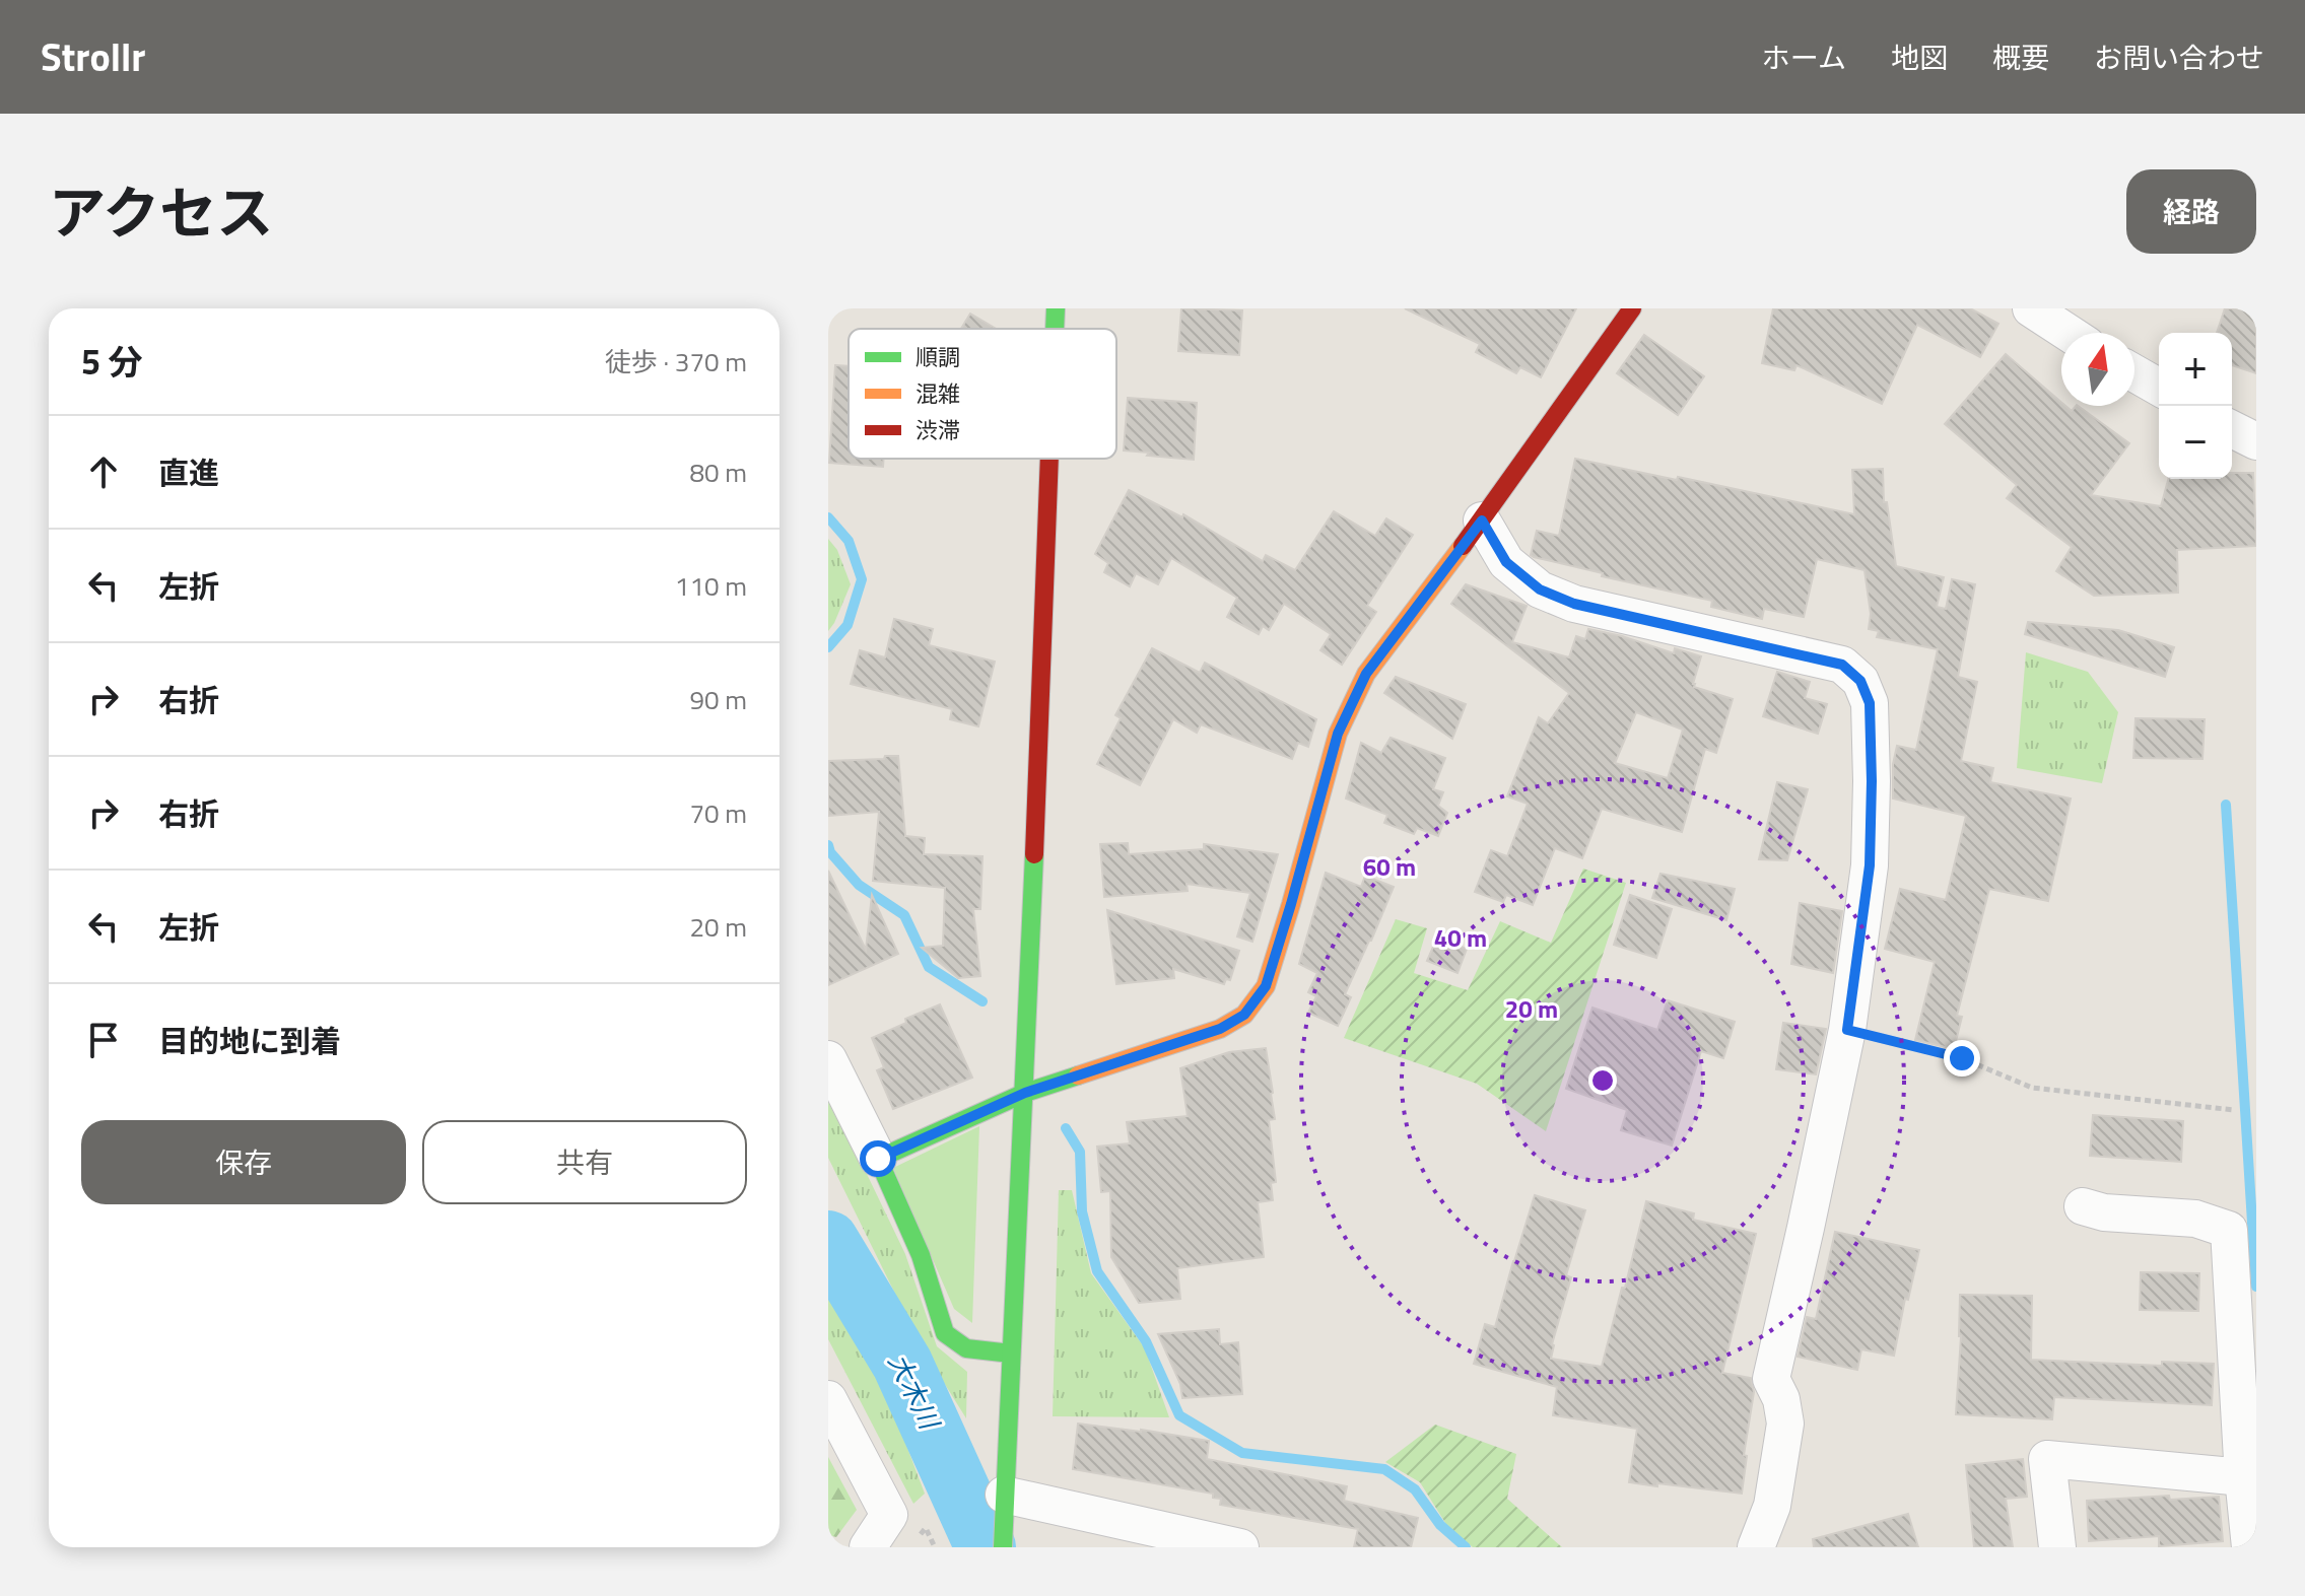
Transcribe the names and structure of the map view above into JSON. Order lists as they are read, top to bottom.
{
  "water": ["大木川"],
  "legend": ["順調", "混雑", "渋滞"],
  "north": "top",
  "page": {
    "header": "Strollr",
    "nav": [
      "ホーム",
      "地図",
      "概要",
      "お問い合わせ"
    ],
    "title": "アクセス",
    "buttons": [
      "経路",
      ["保存", "共有"]
    ],
    "heading": ["5 分", "徒歩 · 370 m"],
    "map_buttons": ["+", "−"],
    "list": [
      ["直進", "80 m"],
      ["左折", "110 m"],
      ["右折", "90 m"],
      ["右折", "70 m"],
      ["左折", "20 m"],
      "目的地に到着"
    ]
  },
  "rings": ["60 m", "40 m", "20 m"]
}
